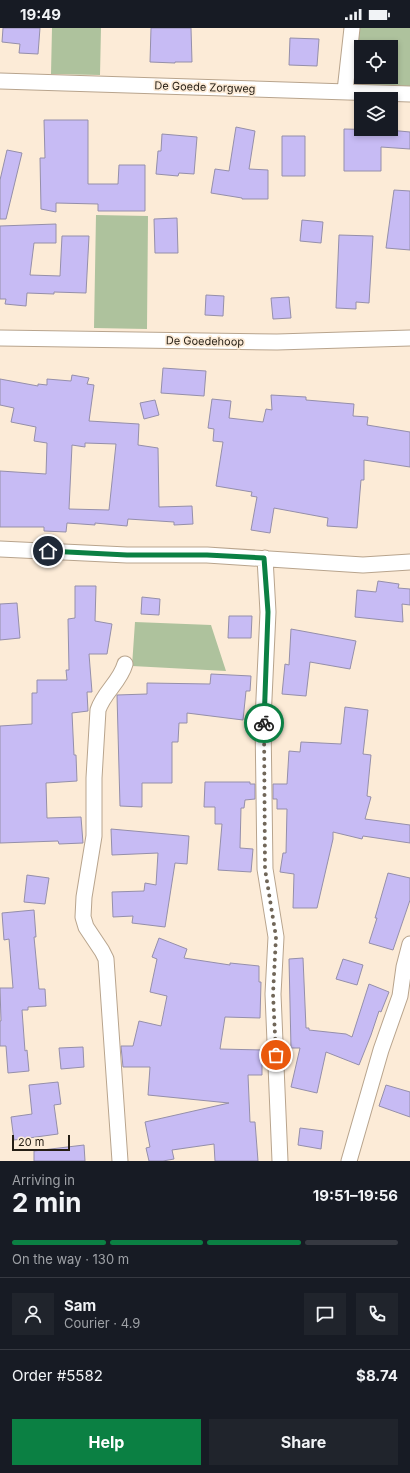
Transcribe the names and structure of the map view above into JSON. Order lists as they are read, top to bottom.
{
  "streets": {
    "street": ["De Goede Zorgweg", "De Goedehoop"]
  },
  "scale_bar": "20 m",
  "page": {
    "status": "19:49",
    "scale": "20 m",
    "heading": ["2 min", "Arriving in", "19:51–19:56"],
    "panel": [
      "Sam",
      "Courier · 4.9",
      "Order #5582",
      "$8.74"
    ],
    "bar": "On the way · 130 m",
    "buttons": ["Help", "Share"]
  }
}
